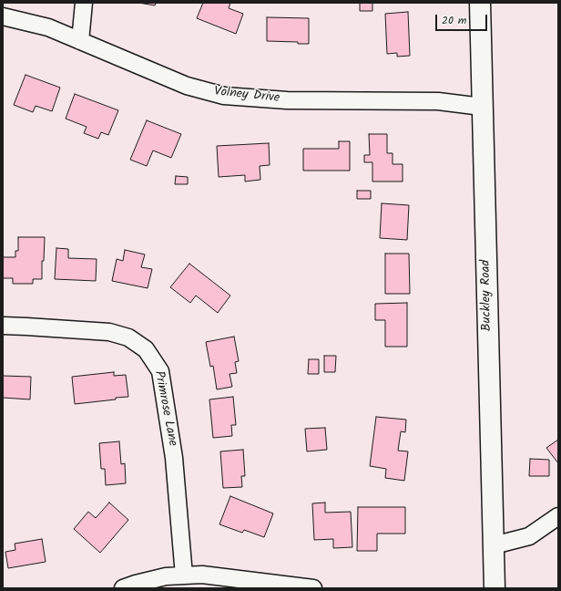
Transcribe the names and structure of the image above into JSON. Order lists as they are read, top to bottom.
{
  "streets": {
    "street": ["Volney Drive", "Buckley Road", "Primrose Lane"]
  },
  "crossings": [
    ["Volney Drive", "Buckley Road"]
  ],
  "scale_bar": "20 m"
}
